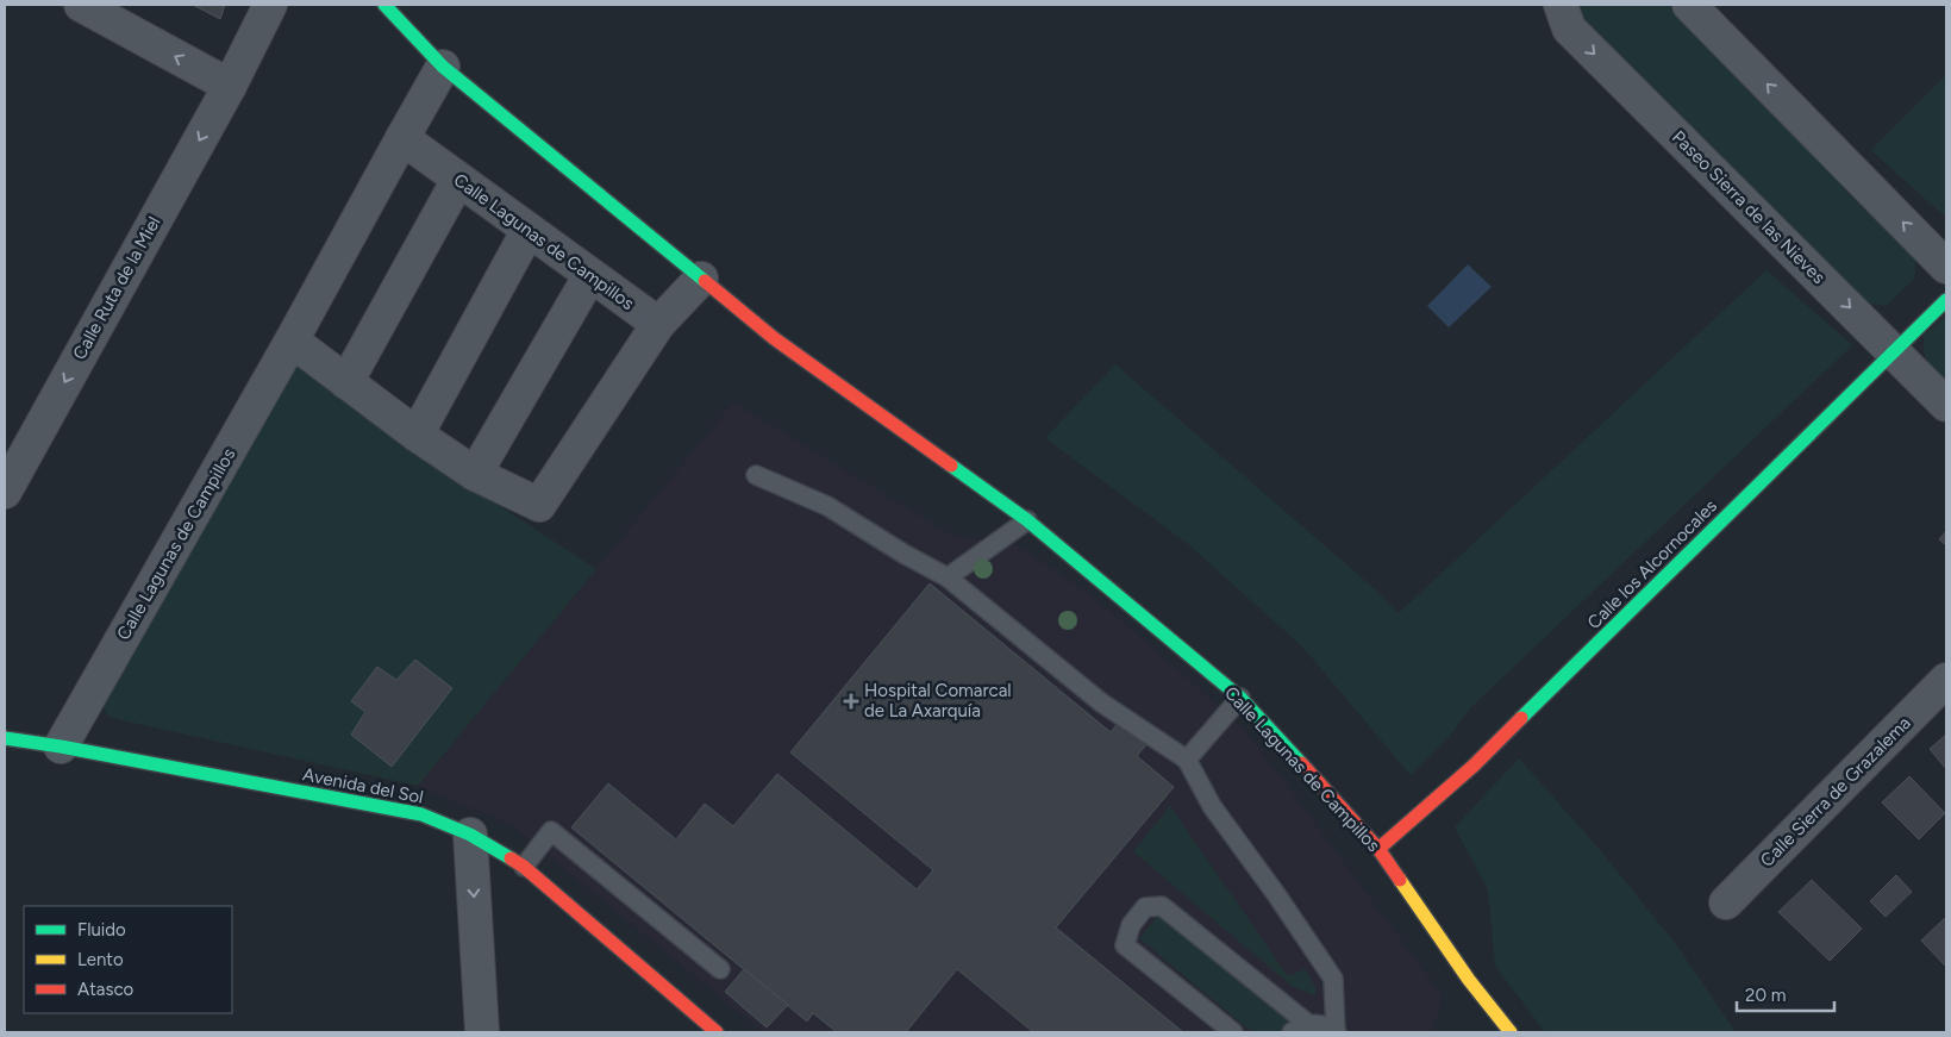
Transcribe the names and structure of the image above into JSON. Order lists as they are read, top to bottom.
{
  "streets": {
    "street": [
      "Paseo Sierra de las Nieves",
      "Calle Lagunas de Campillos",
      "Calle Ruta de la Miel",
      "Calle los Alcornocales",
      "Avenida del Sol",
      "Calle Sierra de Grazalema"
    ]
  },
  "crossings": [
    ["Paseo Sierra de las Nieves", "Calle los Alcornocales"],
    ["Calle Lagunas de Campillos", "Calle los Alcornocales"],
    ["Calle Lagunas de Campillos", "Avenida del Sol"]
  ],
  "places": {
    "health": ["Hospital Comarcal de La Axarquía"]
  },
  "legend": ["Fluido", "Lento", "Atasco"],
  "scale_bar": "20 m"
}
